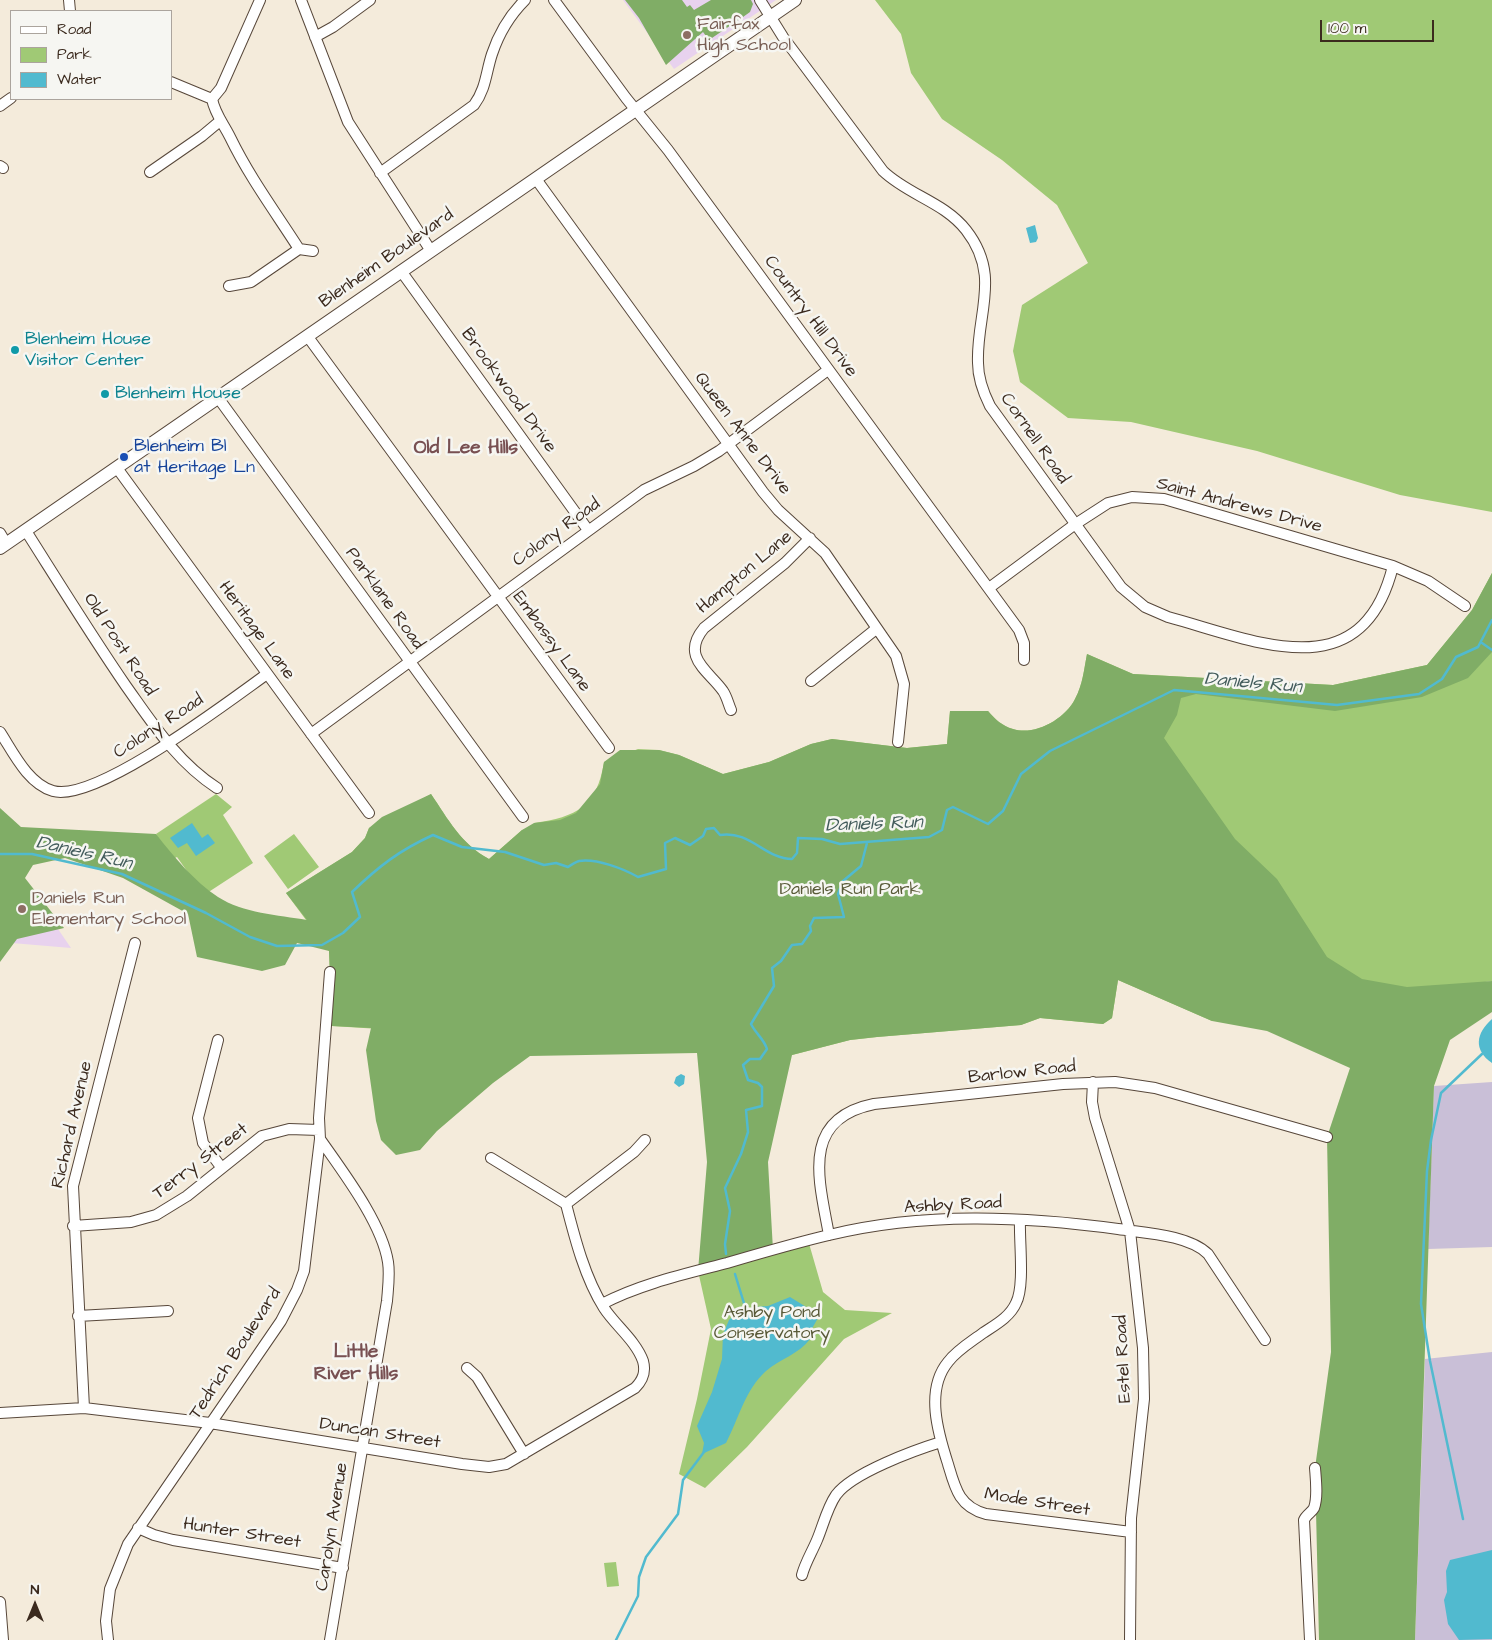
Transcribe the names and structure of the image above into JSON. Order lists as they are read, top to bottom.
{
  "streets": {
    "main road": ["Blenheim Boulevard"],
    "street": [
      "Country Hill Drive",
      "Brookwood Drive",
      "Queen Anne Drive",
      "Cornell Road",
      "Saint Andrews Drive",
      "Colony Road",
      "Hampton Lane",
      "Parklane Road",
      "Heritage Lane",
      "Embassy Lane",
      "Old Post Road",
      "Barlow Road",
      "Richard Avenue",
      "Terry Street",
      "Ashby Road",
      "Tedrich Boulevard",
      "Estel Road",
      "Duncan Street",
      "Mode Street",
      "Carolyn Avenue",
      "Hunter Street"
    ]
  },
  "crossings": [
    ["Blenheim Boulevard", "Country Hill Drive"],
    ["Blenheim Boulevard", "Brookwood Drive"],
    ["Blenheim Boulevard", "Queen Anne Drive"],
    ["Blenheim Boulevard", "Cornell Road"],
    ["Blenheim Boulevard", "Parklane Road"],
    ["Blenheim Boulevard", "Heritage Lane"],
    ["Blenheim Boulevard", "Embassy Lane"],
    ["Blenheim Boulevard", "Old Post Road"],
    ["Country Hill Drive", "Saint Andrews Drive"],
    ["Country Hill Drive", "Colony Road"],
    ["Brookwood Drive", "Colony Road"],
    ["Queen Anne Drive", "Colony Road"],
    ["Queen Anne Drive", "Hampton Lane"],
    ["Cornell Road", "Saint Andrews Drive"],
    ["Colony Road", "Parklane Road"],
    ["Colony Road", "Heritage Lane"],
    ["Colony Road", "Embassy Lane"],
    ["Colony Road", "Old Post Road"],
    ["Barlow Road", "Ashby Road"],
    ["Barlow Road", "Estel Road"],
    ["Richard Avenue", "Terry Street"],
    ["Richard Avenue", "Duncan Street"],
    ["Terry Street", "Tedrich Boulevard"],
    ["Terry Street", "Carolyn Avenue"],
    ["Ashby Road", "Estel Road"],
    ["Ashby Road", "Duncan Street"],
    ["Ashby Road", "Mode Street"],
    ["Tedrich Boulevard", "Duncan Street"],
    ["Tedrich Boulevard", "Carolyn Avenue"],
    ["Tedrich Boulevard", "Hunter Street"],
    ["Estel Road", "Mode Street"],
    ["Duncan Street", "Carolyn Avenue"],
    ["Carolyn Avenue", "Hunter Street"]
  ],
  "districts": ["Old Lee Hills", "Little River Hills"],
  "water": ["Daniels Run"],
  "parks": ["Daniels Run Park", "Ashby Pond Conservatory"],
  "places": [
    "Fairfax High School",
    "Blenheim House Visitor Center",
    "Blenheim House",
    "Blenheim Bl at Heritage Ln",
    "Daniels Run Elementary School"
  ],
  "legend": ["Road", "Park", "Water"],
  "scale_bar": "100 m",
  "north": "top"
}
